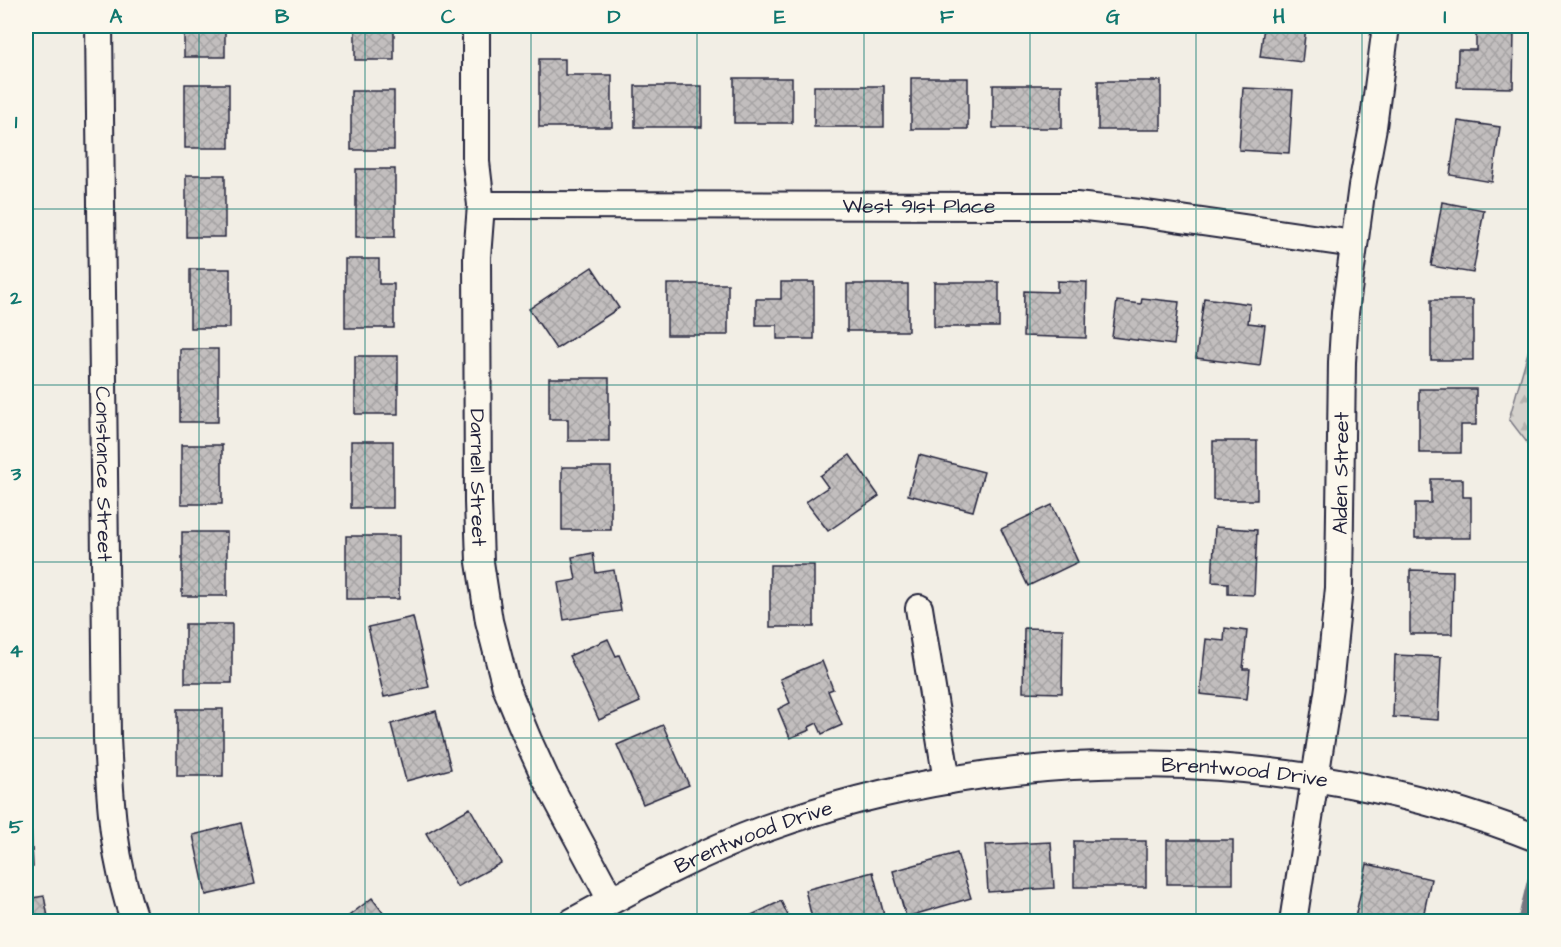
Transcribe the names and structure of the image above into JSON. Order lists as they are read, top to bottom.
{
  "streets": {
    "street": [
      "West 91st Place",
      "Alden Street",
      "Constance Street",
      "Darnell Street",
      "Brentwood Drive"
    ]
  },
  "crossings": [
    ["West 91st Place", "Alden Street"],
    ["West 91st Place", "Darnell Street"],
    ["Alden Street", "Brentwood Drive"],
    ["Darnell Street", "Brentwood Drive"]
  ],
  "grid": {
    "columns": [
      "A",
      "B",
      "C",
      "D",
      "E",
      "F",
      "G",
      "H",
      "I"
    ],
    "rows": [
      "1",
      "2",
      "3",
      "4",
      "5"
    ]
  }
}
